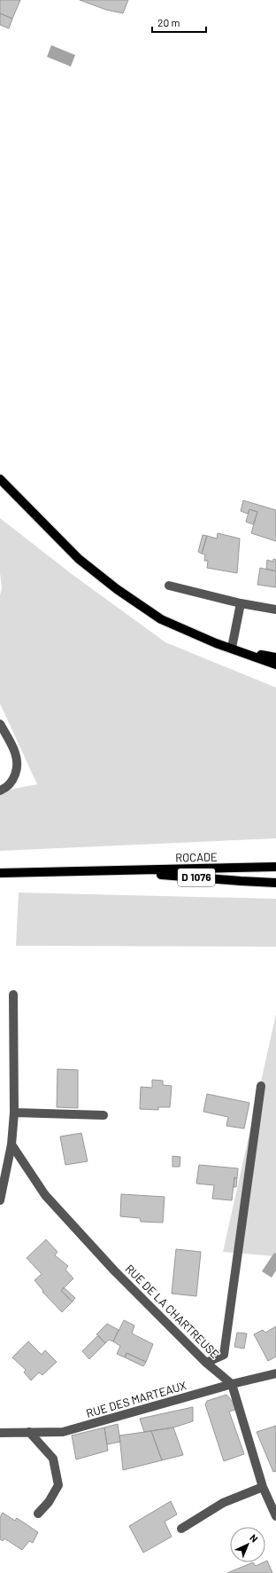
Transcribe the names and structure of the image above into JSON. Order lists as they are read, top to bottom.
{
  "streets": {
    "main road": ["ROCADE", "D 1076"],
    "street": ["RUE DE LA CHARTREUSE", "RUE DES MARTEAUX"]
  },
  "crossings": [
    ["RUE DE LA CHARTREUSE", "RUE DES MARTEAUX"]
  ],
  "scale_bar": "20 m",
  "north": "top right"
}
